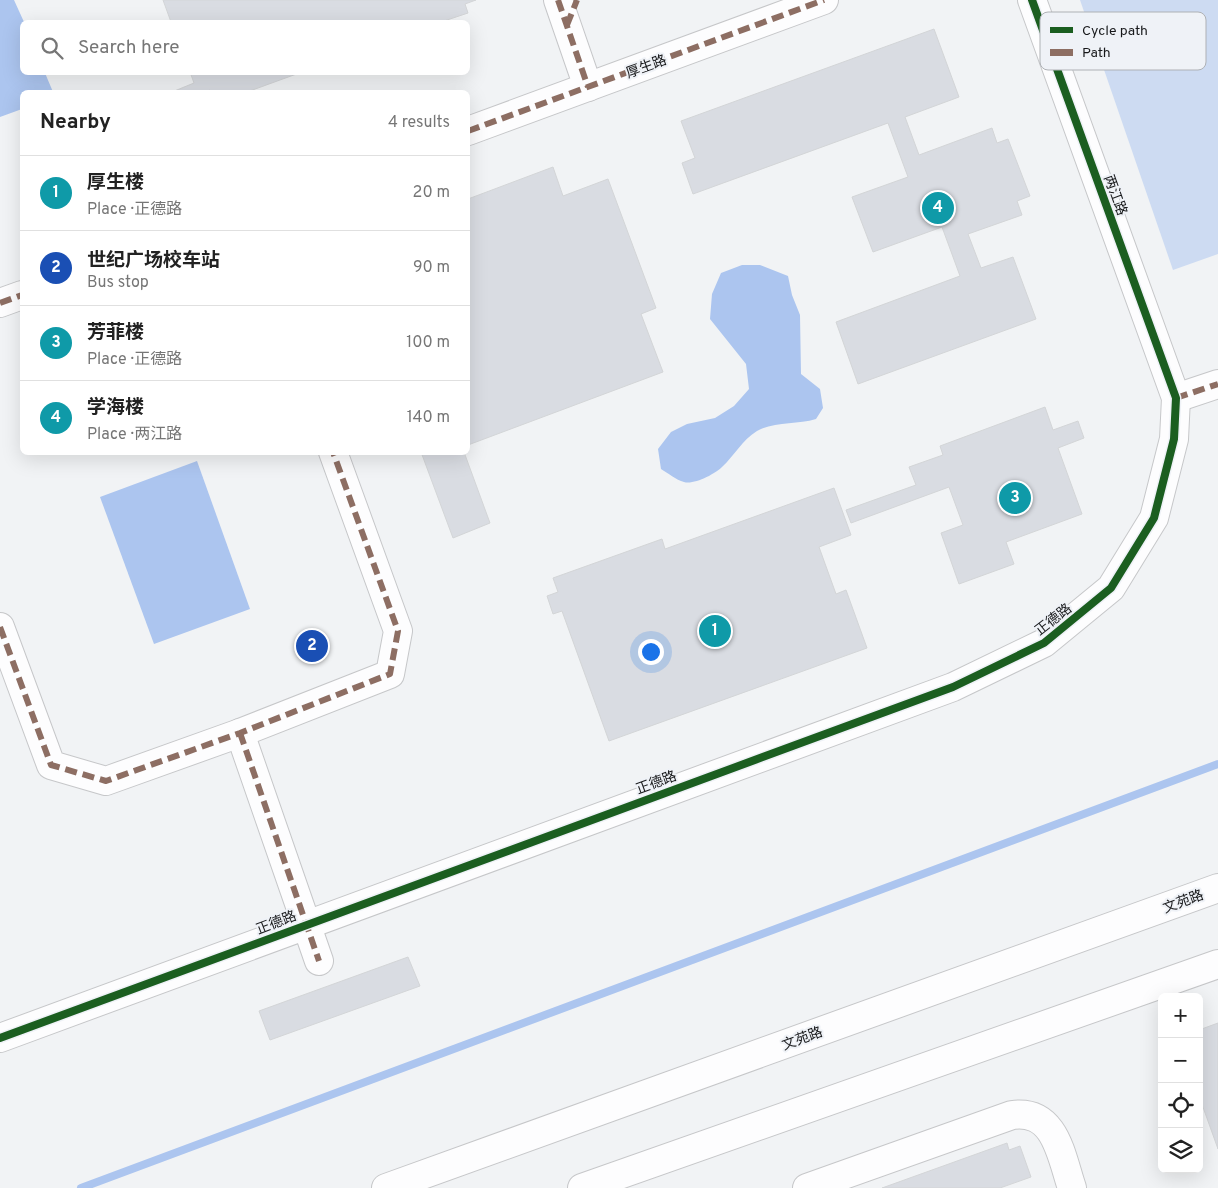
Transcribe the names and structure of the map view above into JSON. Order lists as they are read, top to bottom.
{
  "streets": {
    "street": [
      "厚生路",
      "两江路",
      "正德路",
      "文苑路"
    ]
  },
  "crossings": [
    ["两江路", "正德路"]
  ],
  "legend": ["Cycle path", "Path"],
  "page": {
    "search": "Search here",
    "heading": ["Nearby", "4 results"],
    "list": [
      {
        "mark": "1",
        "name": "厚生楼",
        "note": "Place · 正德路",
        "value": "20 m"
      },
      {
        "mark": "2",
        "name": "世纪广场校车站",
        "note": "Bus stop",
        "value": "90 m"
      },
      {
        "mark": "3",
        "name": "芳菲楼",
        "note": "Place · 正德路",
        "value": "100 m"
      },
      {
        "mark": "4",
        "name": "学海楼",
        "note": "Place · 两江路",
        "value": "140 m"
      }
    ],
    "pins": [
      "4",
      "3",
      "1",
      "2"
    ],
    "map_buttons": ["+", "−"]
  }
}
